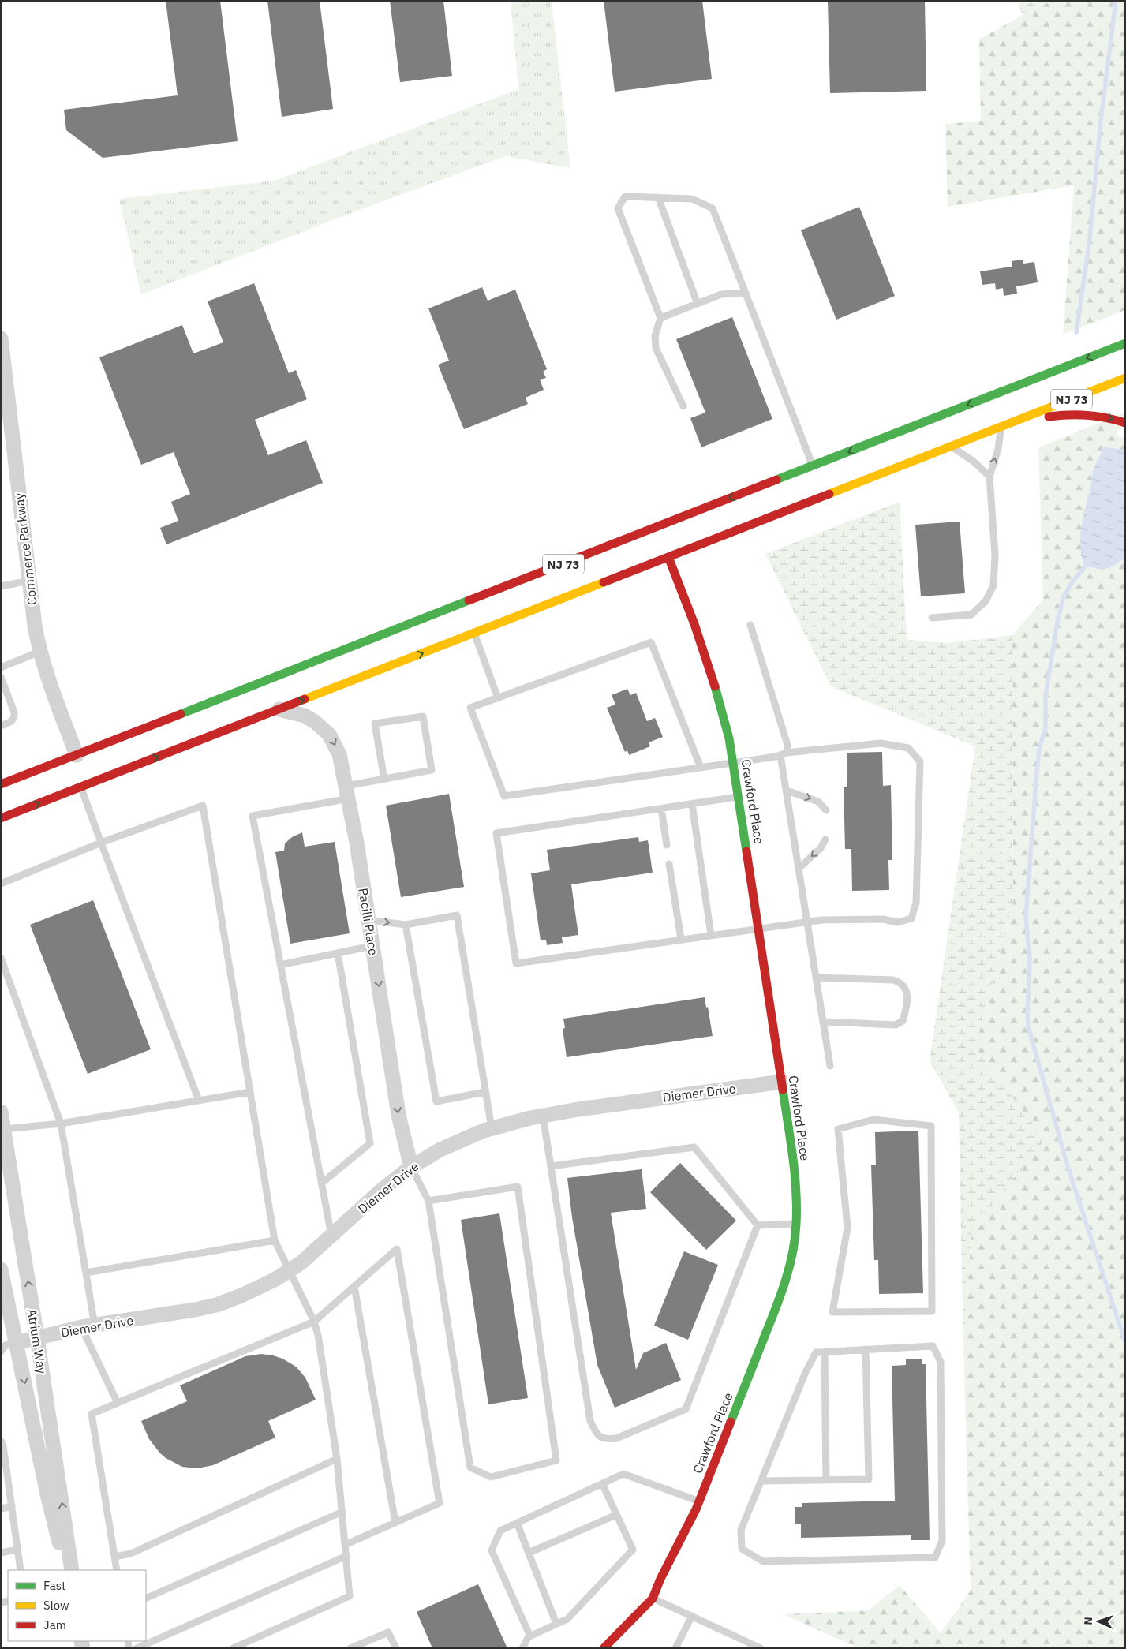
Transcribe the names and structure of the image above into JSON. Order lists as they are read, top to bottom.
{
  "streets": {
    "main road": ["NJ 73", "Crawford Place"],
    "street": [
      "Commerce Parkway",
      "Pacilli Place",
      "Diemer Drive",
      "Atrium Way"
    ]
  },
  "crossings": [
    ["NJ 73", "Commerce Parkway"],
    ["NJ 73", "Crawford Place"],
    ["NJ 73", "Pacilli Place"],
    ["Crawford Place", "Diemer Drive"],
    ["Pacilli Place", "Diemer Drive"],
    ["Diemer Drive", "Atrium Way"]
  ],
  "one_way": ["Pacilli Place"],
  "legend": ["Fast", "Slow", "Jam"],
  "north": "left"
}
